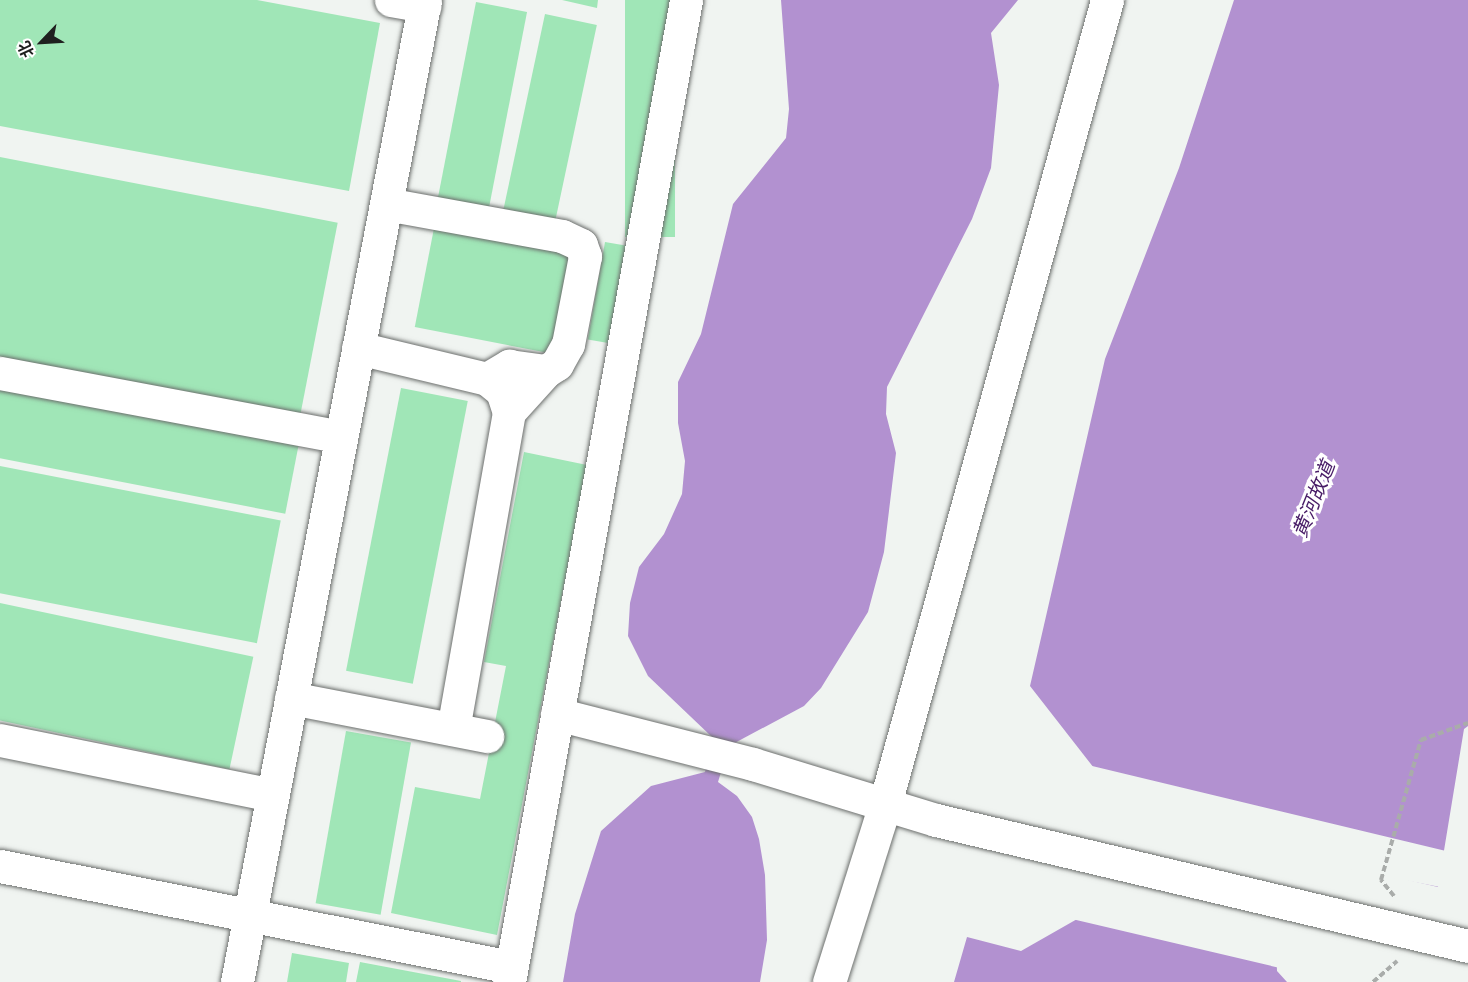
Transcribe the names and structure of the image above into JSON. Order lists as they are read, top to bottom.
{
  "water": ["黄河故道"],
  "north": "bottom left"
}
